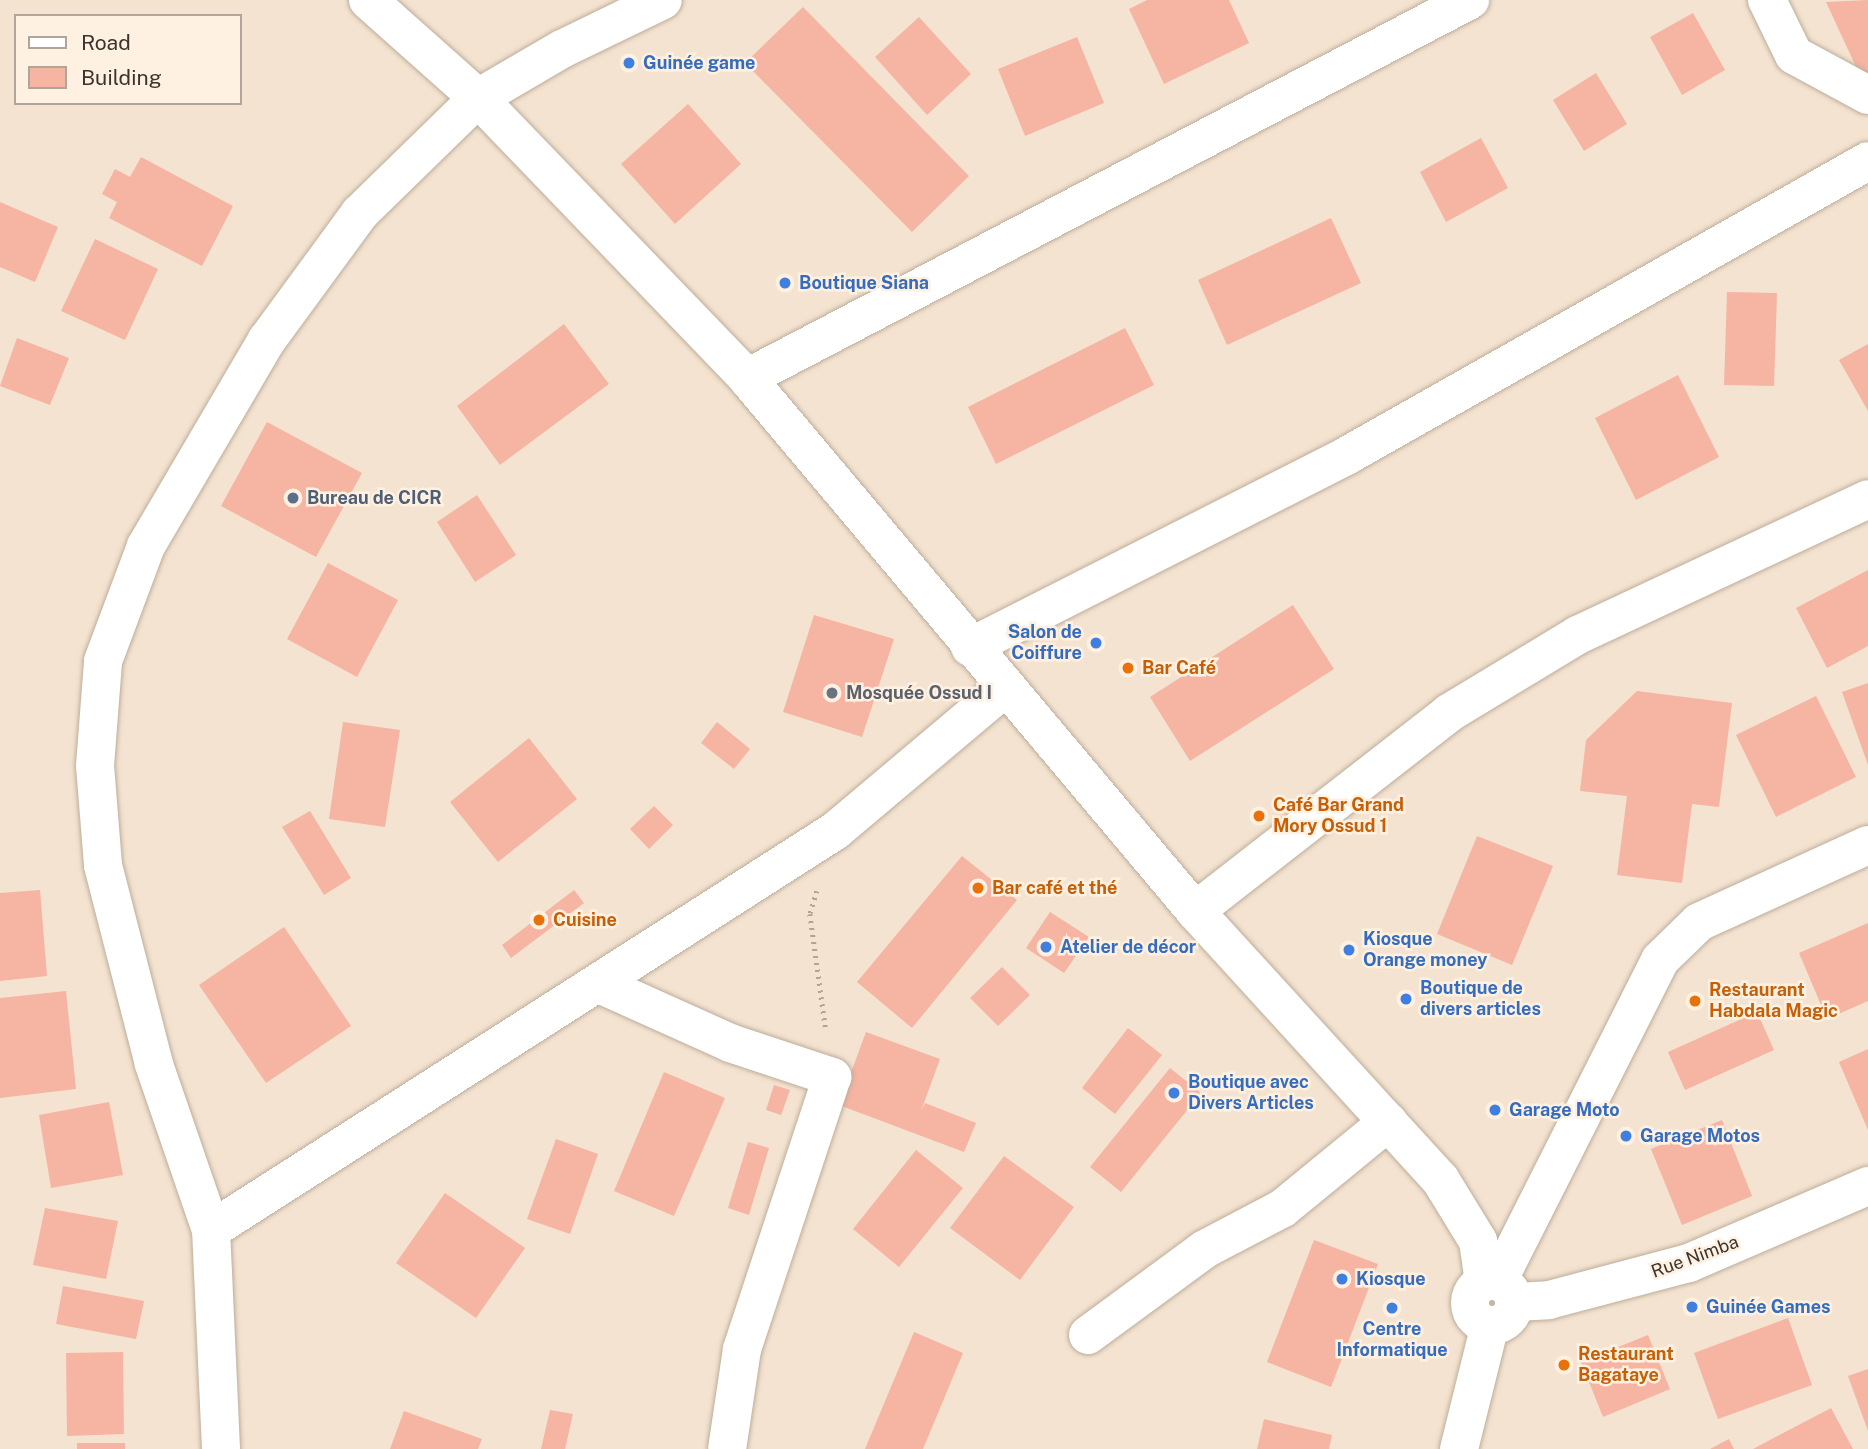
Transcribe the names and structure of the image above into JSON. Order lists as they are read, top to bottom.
{
  "streets": {
    "street": ["Rue Nimba"]
  },
  "places": [
    "Guinée game",
    "Boutique Siana",
    "Bureau de CICR",
    "Salon de Coiffure",
    "Bar Café",
    "Mosquée Ossud I",
    "Café Bar Grand Mory Ossud 1",
    "Bar café et thé",
    "Cuisine",
    "Atelier de décor",
    "Kiosque Orange money",
    "Boutique de divers articles",
    "Restaurant Habdala Magic",
    "Boutique avec Divers Articles",
    "Garage Moto",
    "Garage Motos",
    "Kiosque",
    "Guinée Games",
    "Centre Informatique",
    "Restaurant Bagataye"
  ],
  "legend": ["Road", "Building"]
}
